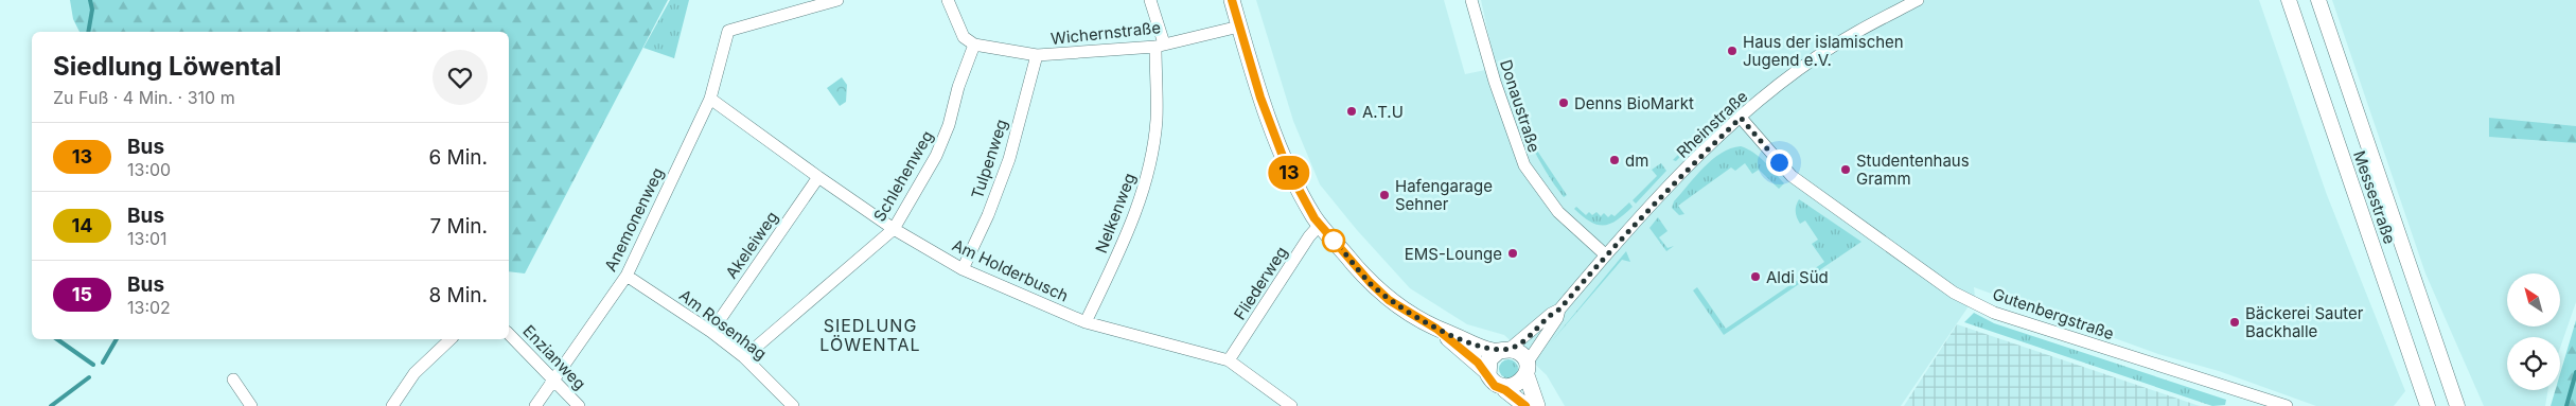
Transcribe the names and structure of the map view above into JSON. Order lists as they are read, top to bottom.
{
  "streets": {
    "street": [
      "Wichernstraße",
      "Donaustraße",
      "Rheinstraße",
      "Tulpenweg",
      "Schlehenweg",
      "Messestraße",
      "Nelkenweg",
      "Anemonenweg",
      "Akeleiweg",
      "Am Holderbusch",
      "Fliederweg",
      "Gutenbergstraße",
      "Am Rosenhag",
      "Enzianweg"
    ]
  },
  "crossings": [
    ["Wichernstraße", "Tulpenweg"],
    ["Wichernstraße", "Schlehenweg"],
    ["Wichernstraße", "Nelkenweg"],
    ["Donaustraße", "Rheinstraße"],
    ["Rheinstraße", "Gutenbergstraße"],
    ["Tulpenweg", "Am Holderbusch"],
    ["Schlehenweg", "Am Holderbusch"],
    ["Schlehenweg", "Am Rosenhag"],
    ["Nelkenweg", "Am Holderbusch"],
    ["Anemonenweg", "Am Holderbusch"],
    ["Anemonenweg", "Am Rosenhag"],
    ["Anemonenweg", "Enzianweg"],
    ["Akeleiweg", "Am Holderbusch"],
    ["Akeleiweg", "Am Rosenhag"],
    ["Am Holderbusch", "Fliederweg"]
  ],
  "districts": ["SIEDLUNG LÖWENTAL"],
  "places": [
    "Haus der islamischen Jugend e.V.",
    "Denns BioMarkt",
    "A.T.U",
    "dm",
    "Studentenhaus Gramm",
    "Hafengarage Sehner",
    "EMS-Lounge",
    "Aldi Süd",
    "Bäckerei Sauter Backhalle"
  ],
  "lines": ["bus line 13"],
  "north": "top left",
  "page": {
    "on_map": "13",
    "heading": ["Siedlung Löwental", "Zu Fuß · 4 Min. · 310 m"],
    "list": [
      {
        "mark": "13",
        "name": "Bus",
        "note": "13:00",
        "value": "6 Min."
      },
      {
        "mark": "14",
        "name": "Bus",
        "note": "13:01",
        "value": "7 Min."
      },
      {
        "mark": "15",
        "name": "Bus",
        "note": "13:02",
        "value": "8 Min."
      }
    ]
  }
}
